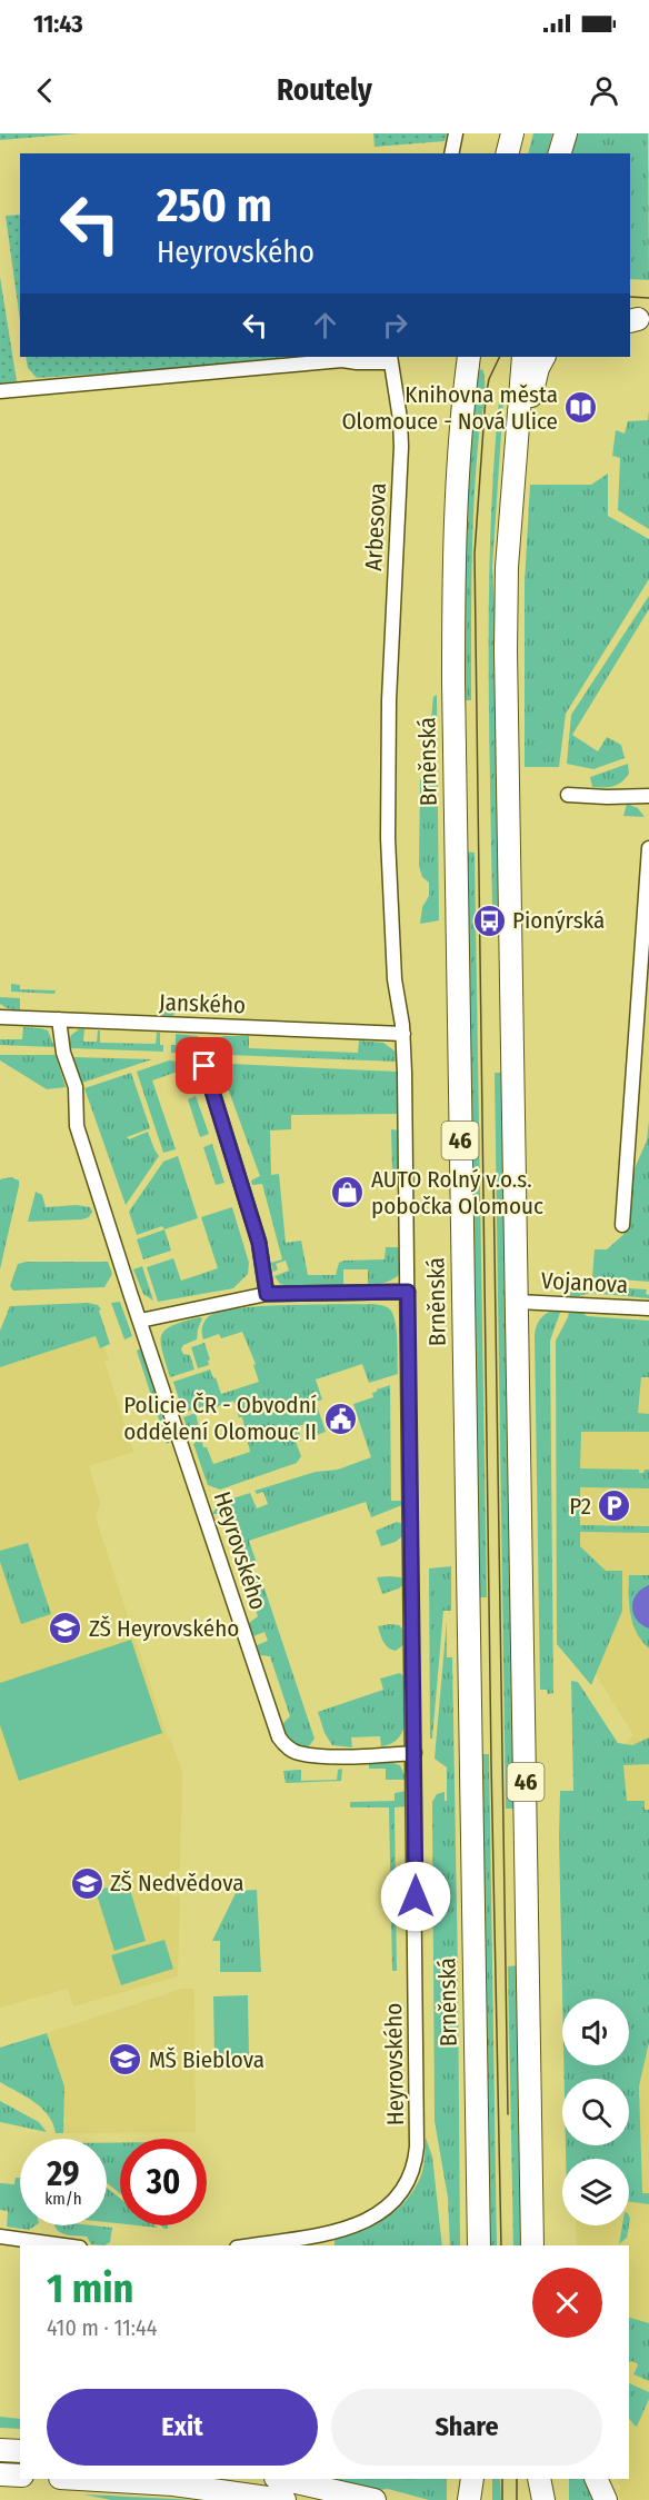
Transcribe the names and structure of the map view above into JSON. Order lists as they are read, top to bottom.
{
  "streets": {
    "main road": ["Brněnská", "46"],
    "street": [
      "Arbesova",
      "Janského",
      "Vojanova",
      "Heyrovského"
    ]
  },
  "crossings": [
    ["Arbesova", "Brněnská"],
    ["Brněnská", "Janského"],
    ["Brněnská", "46"],
    ["Brněnská", "Heyrovského"],
    ["Janského", "Heyrovského"],
    ["46", "Vojanova"]
  ],
  "places": {
    "library": ["Knihovna města Olomouce - Nová Ulice"],
    "bus stop": ["Pionýrská"],
    "shop": ["AUTO Rolný v.o.s. pobočka Olomouc"],
    "public building": ["Policie ČR - Obvodní oddělení Olomouc II"],
    "parking": ["P2"],
    "school or university": ["ZŠ Heyrovského", "ZŠ Nedvědova", "MŠ Bieblova"]
  },
  "page": {
    "status": "11:43",
    "header": "Routely",
    "turn": ["250 m", "Heyrovského"],
    "speed": "29 km/h",
    "limit": "30",
    "heading": ["1 min", "410 m · 11:44"],
    "buttons": ["Exit", "Share"]
  }
}
